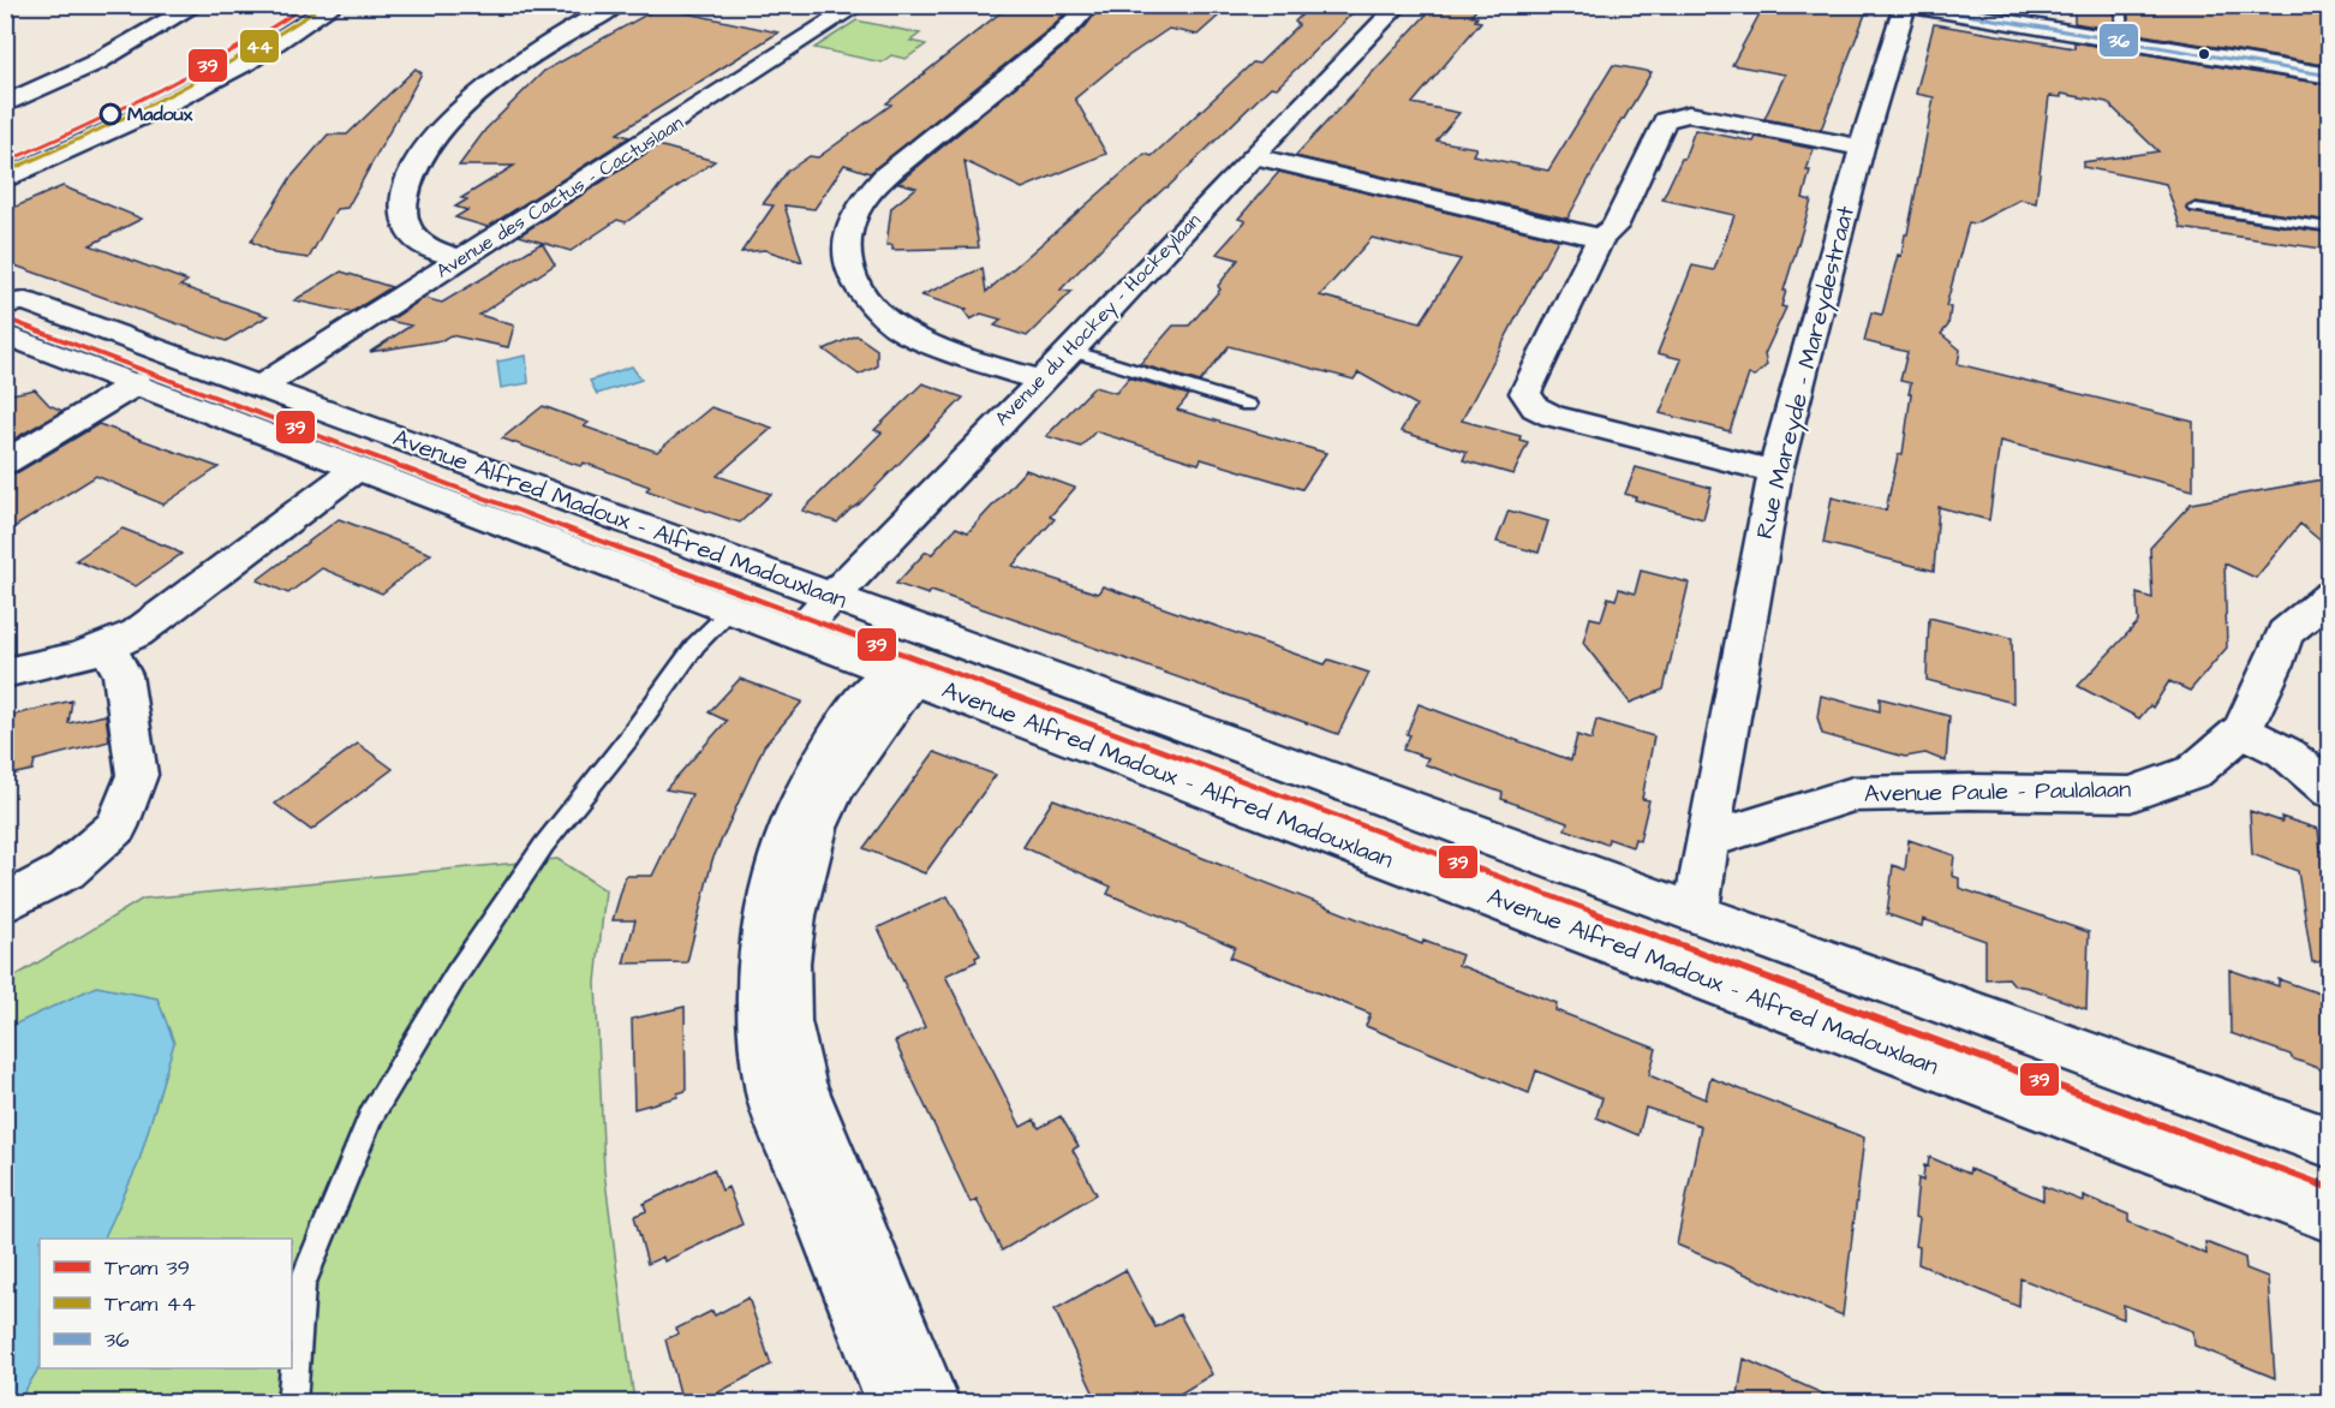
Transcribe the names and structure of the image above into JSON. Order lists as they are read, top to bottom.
{
  "streets": {
    "street": [
      "Avenue des Cactus - Cactuslaan",
      "Avenue du Hockey - Hockeylaan",
      "Rue Mareyde - Mareydestraat",
      "Avenue Alfred Madoux - Alfred Madouxlaan",
      "Avenue Paule - Paulalaan"
    ]
  },
  "crossings": [
    ["Avenue des Cactus - Cactuslaan", "Avenue Alfred Madoux - Alfred Madouxlaan"],
    ["Avenue du Hockey - Hockeylaan", "Avenue Alfred Madoux - Alfred Madouxlaan"],
    ["Rue Mareyde - Mareydestraat", "Avenue Alfred Madoux - Alfred Madouxlaan"],
    ["Rue Mareyde - Mareydestraat", "Avenue Paule - Paulalaan"]
  ],
  "places": ["Madoux"],
  "lines": ["tram line 39", "transit line 36", "tram line 44"],
  "legend": ["Tram 39", "Tram 44", "36"]
}
